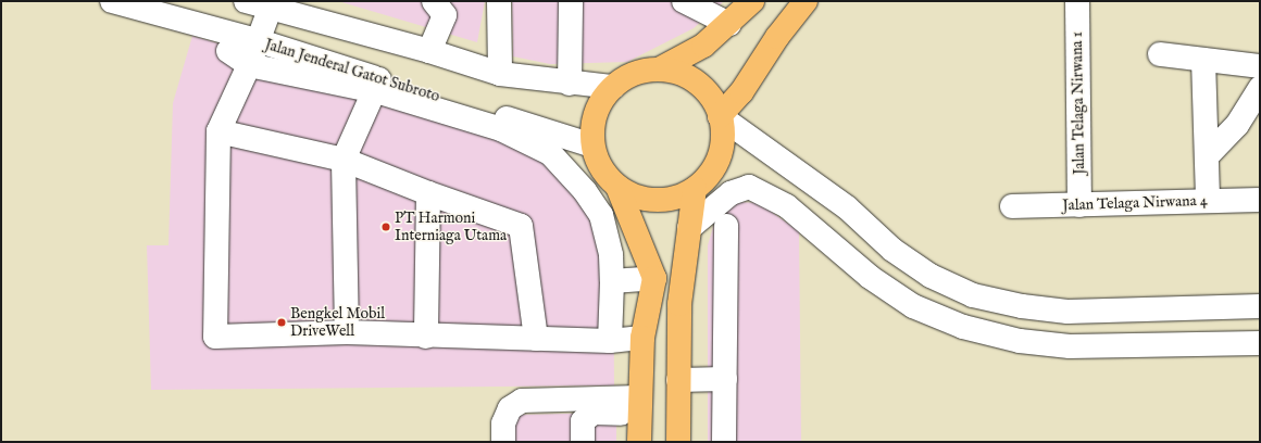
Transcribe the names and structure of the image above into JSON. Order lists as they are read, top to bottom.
{
  "streets": {
    "street": ["Jalan Jenderal Gatot Subroto", "Jalan Telaga Nirwana 1", "Jalan Telaga Nirwana 4"]
  },
  "crossings": [
    ["Jalan Telaga Nirwana 1", "Jalan Telaga Nirwana 4"]
  ],
  "places": ["PT Harmoni Interniaga Utama", "Bengkel Mobil DriveWell"]
}
